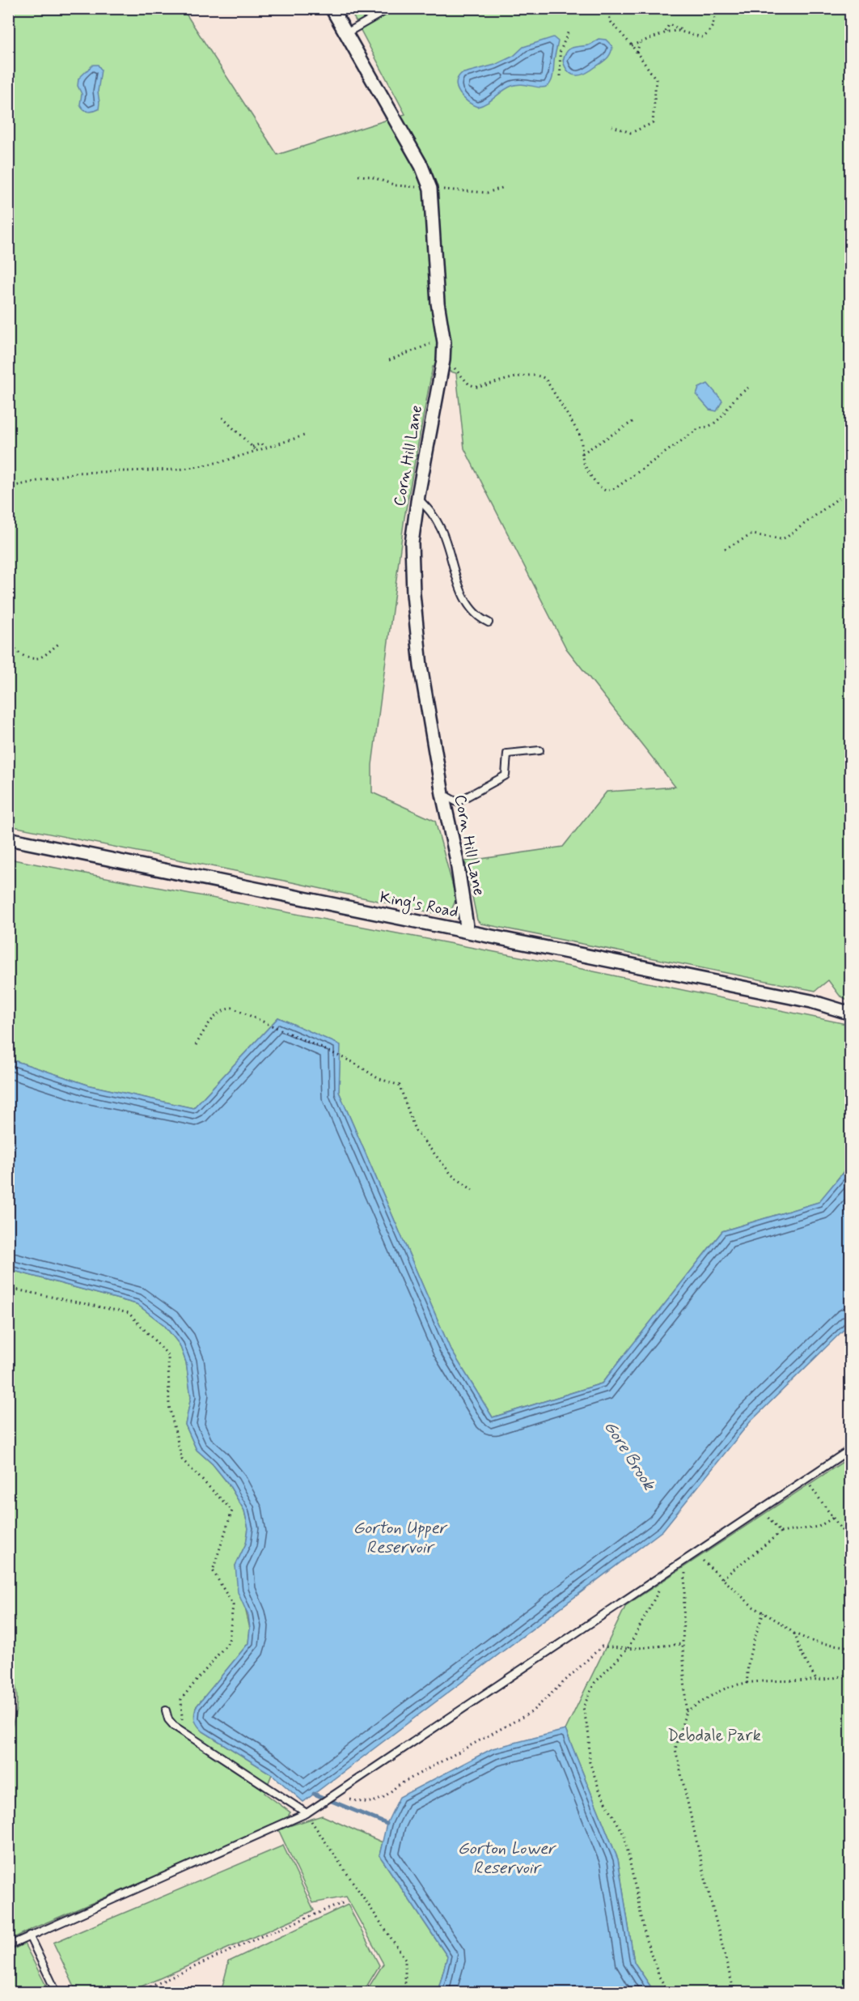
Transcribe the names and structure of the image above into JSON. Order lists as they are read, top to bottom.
{
  "streets": {
    "street": ["Corn Hill Lane", "King's Road"]
  },
  "crossings": [
    ["Corn Hill Lane", "King's Road"]
  ],
  "water": ["Gore Brook", "Gorton Upper Reservoir", "Gorton Lower Reservoir"],
  "parks": ["Debdale Park"]
}
